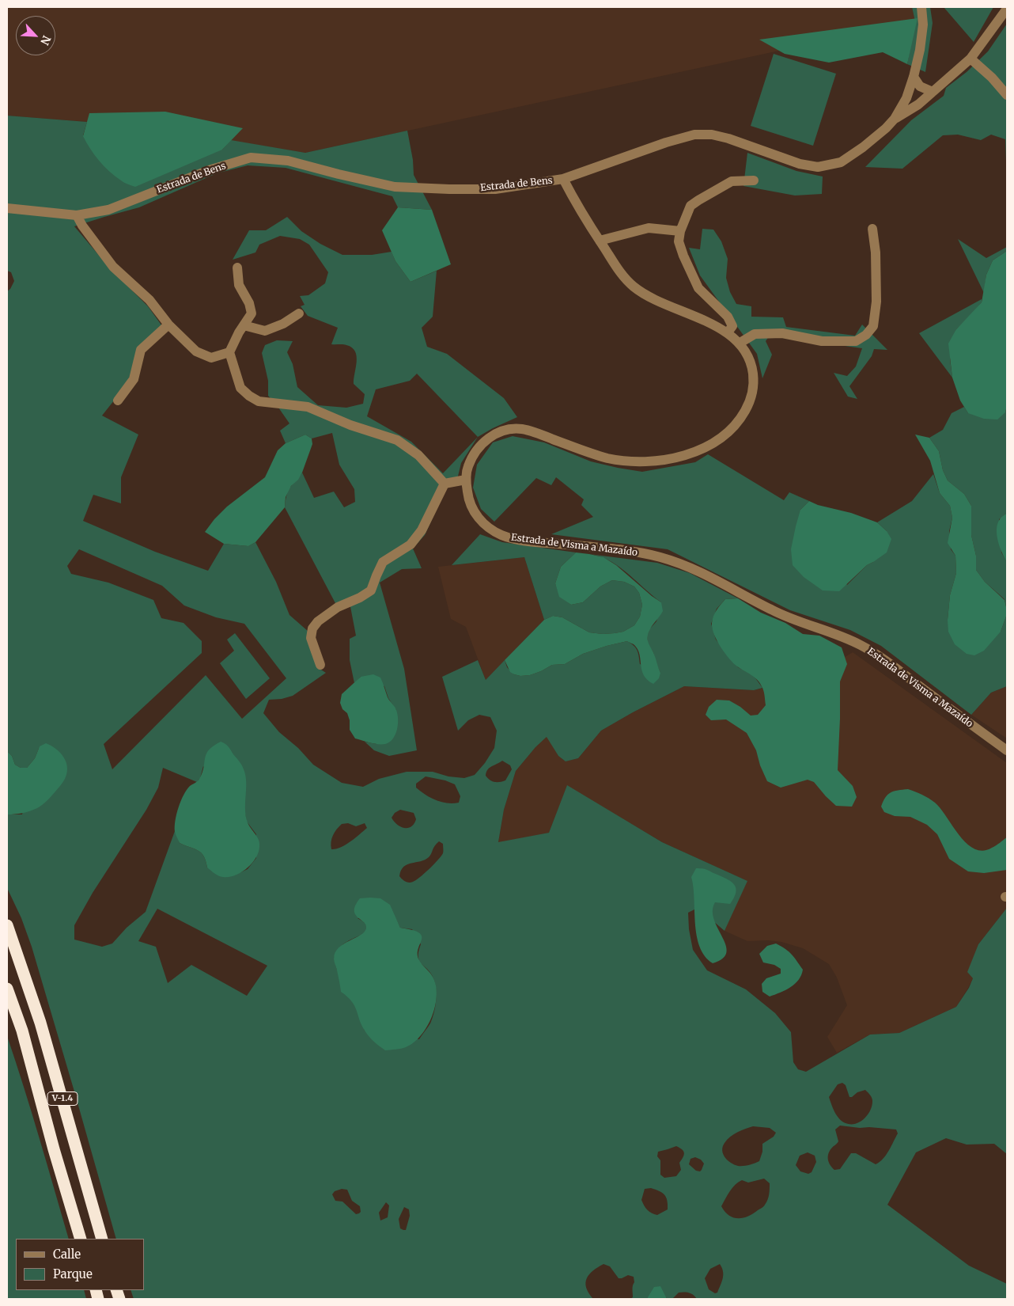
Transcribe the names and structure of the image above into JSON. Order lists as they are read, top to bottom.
{
  "streets": {
    "highway": ["V-1.4"],
    "street": ["Estrada de Bens", "Estrada de Visma a Mazaído"]
  },
  "crossings": [
    ["Estrada de Bens", "Estrada de Visma a Mazaído"]
  ],
  "legend": ["Calle", "Parque"],
  "north": "bottom right"
}
